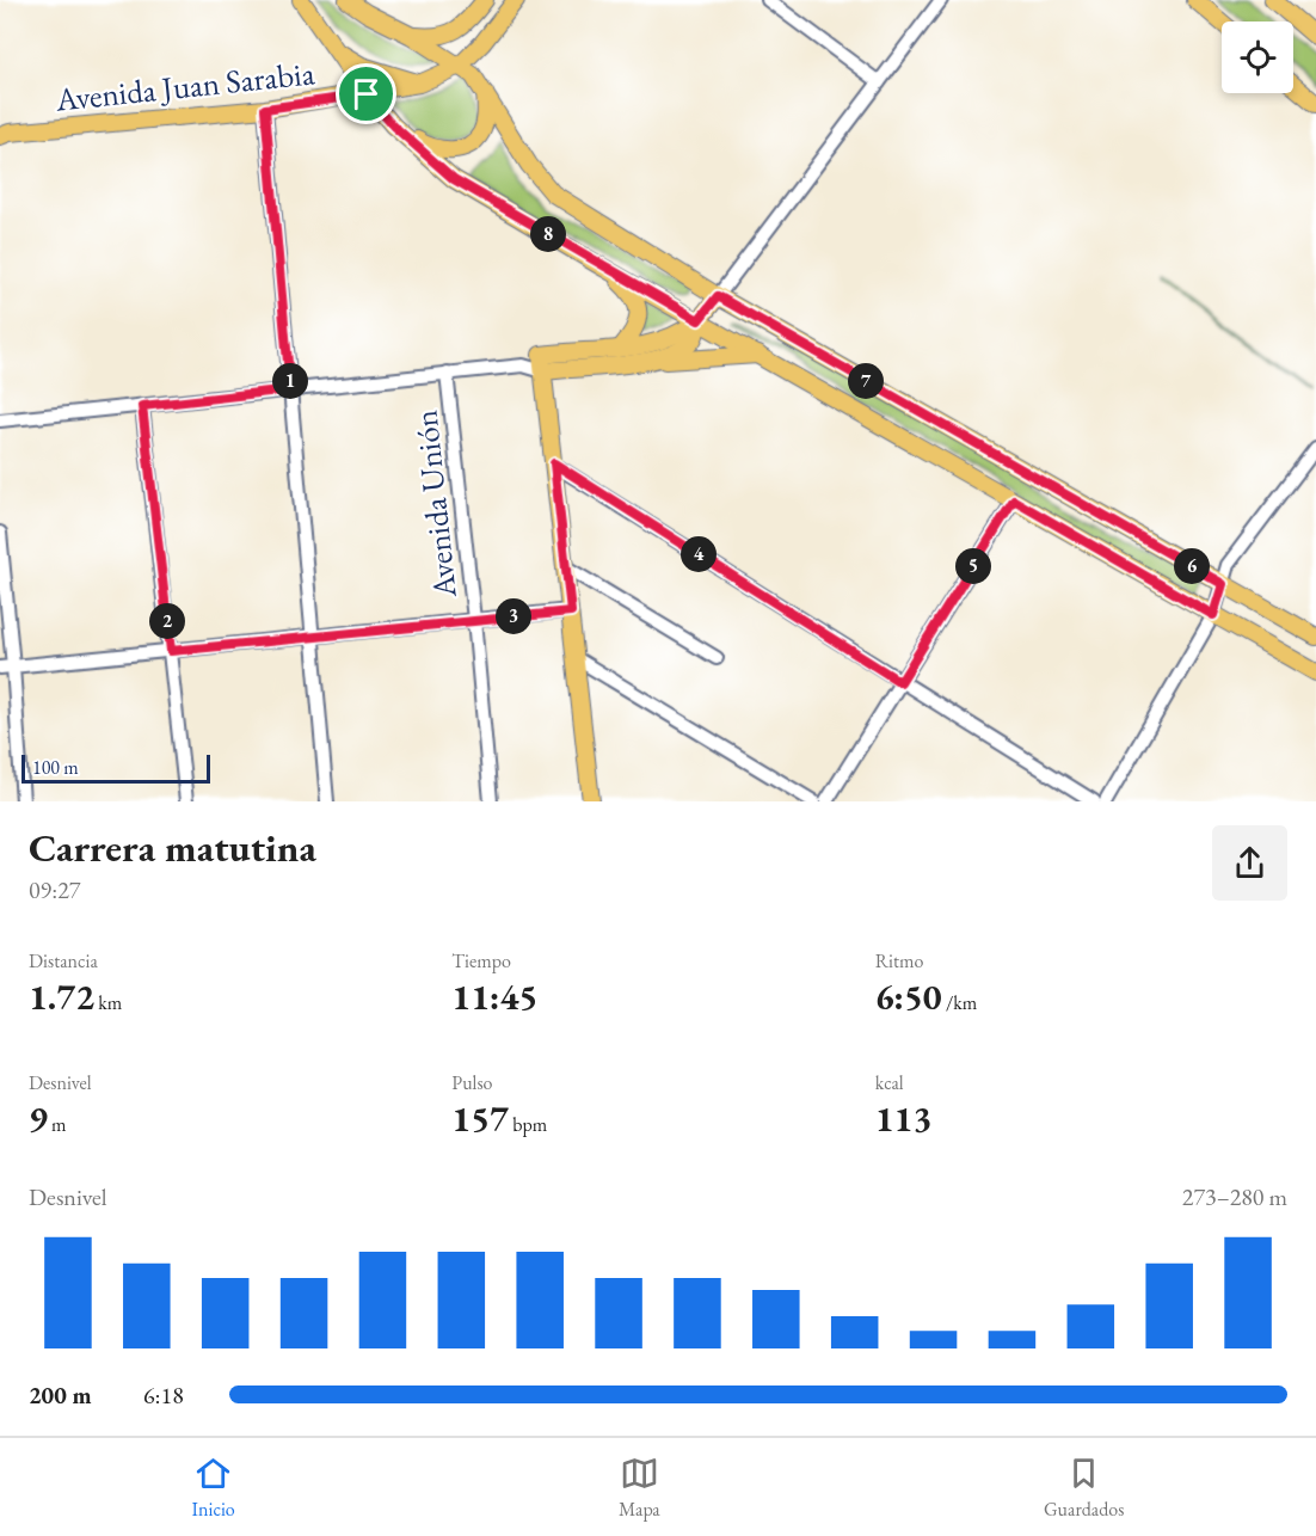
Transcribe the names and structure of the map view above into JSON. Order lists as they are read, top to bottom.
{
  "streets": {
    "main road": ["Avenida Juan Sarabia"],
    "street": ["Avenida Unión"]
  },
  "scale_bar": "100 m",
  "page": {
    "pins": [
      "8",
      "1",
      "7",
      "4",
      "5",
      "6",
      "3",
      "2"
    ],
    "scale": "100 m",
    "heading": ["Carrera matutina", "09:27"],
    "stats": [
      ["Distancia", "1.72 km"],
      ["Tiempo", "11:45"],
      ["Ritmo", "6:50 /km"],
      ["Desnivel", "9 m"],
      ["Pulso", "157 bpm"],
      ["kcal", "113"]
    ],
    "chart": ["Desnivel", "273–280 m"],
    "list": [
      {
        "name": "200 m",
        "note": "6:18"
      }
    ],
    "tabs": ["Inicio", "Mapa", "Guardados"]
  }
}
